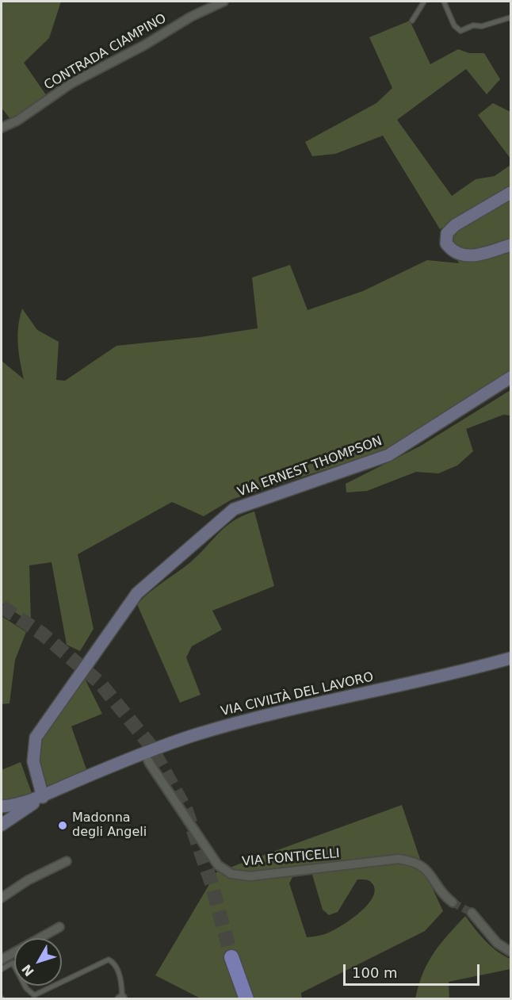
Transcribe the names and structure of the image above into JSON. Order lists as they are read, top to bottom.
{
  "streets": {
    "street": [
      "CONTRADA CIAMPINO",
      "VIA ERNEST THOMPSON",
      "VIA CIVILTÀ DEL LAVORO",
      "VIA FONTICELLI"
    ]
  },
  "crossings": [
    ["VIA ERNEST THOMPSON", "VIA CIVILTÀ DEL LAVORO"],
    ["VIA CIVILTÀ DEL LAVORO", "VIA FONTICELLI"]
  ],
  "places": ["Madonna degli Angeli"],
  "scale_bar": "100 m",
  "north": "bottom left"
}
